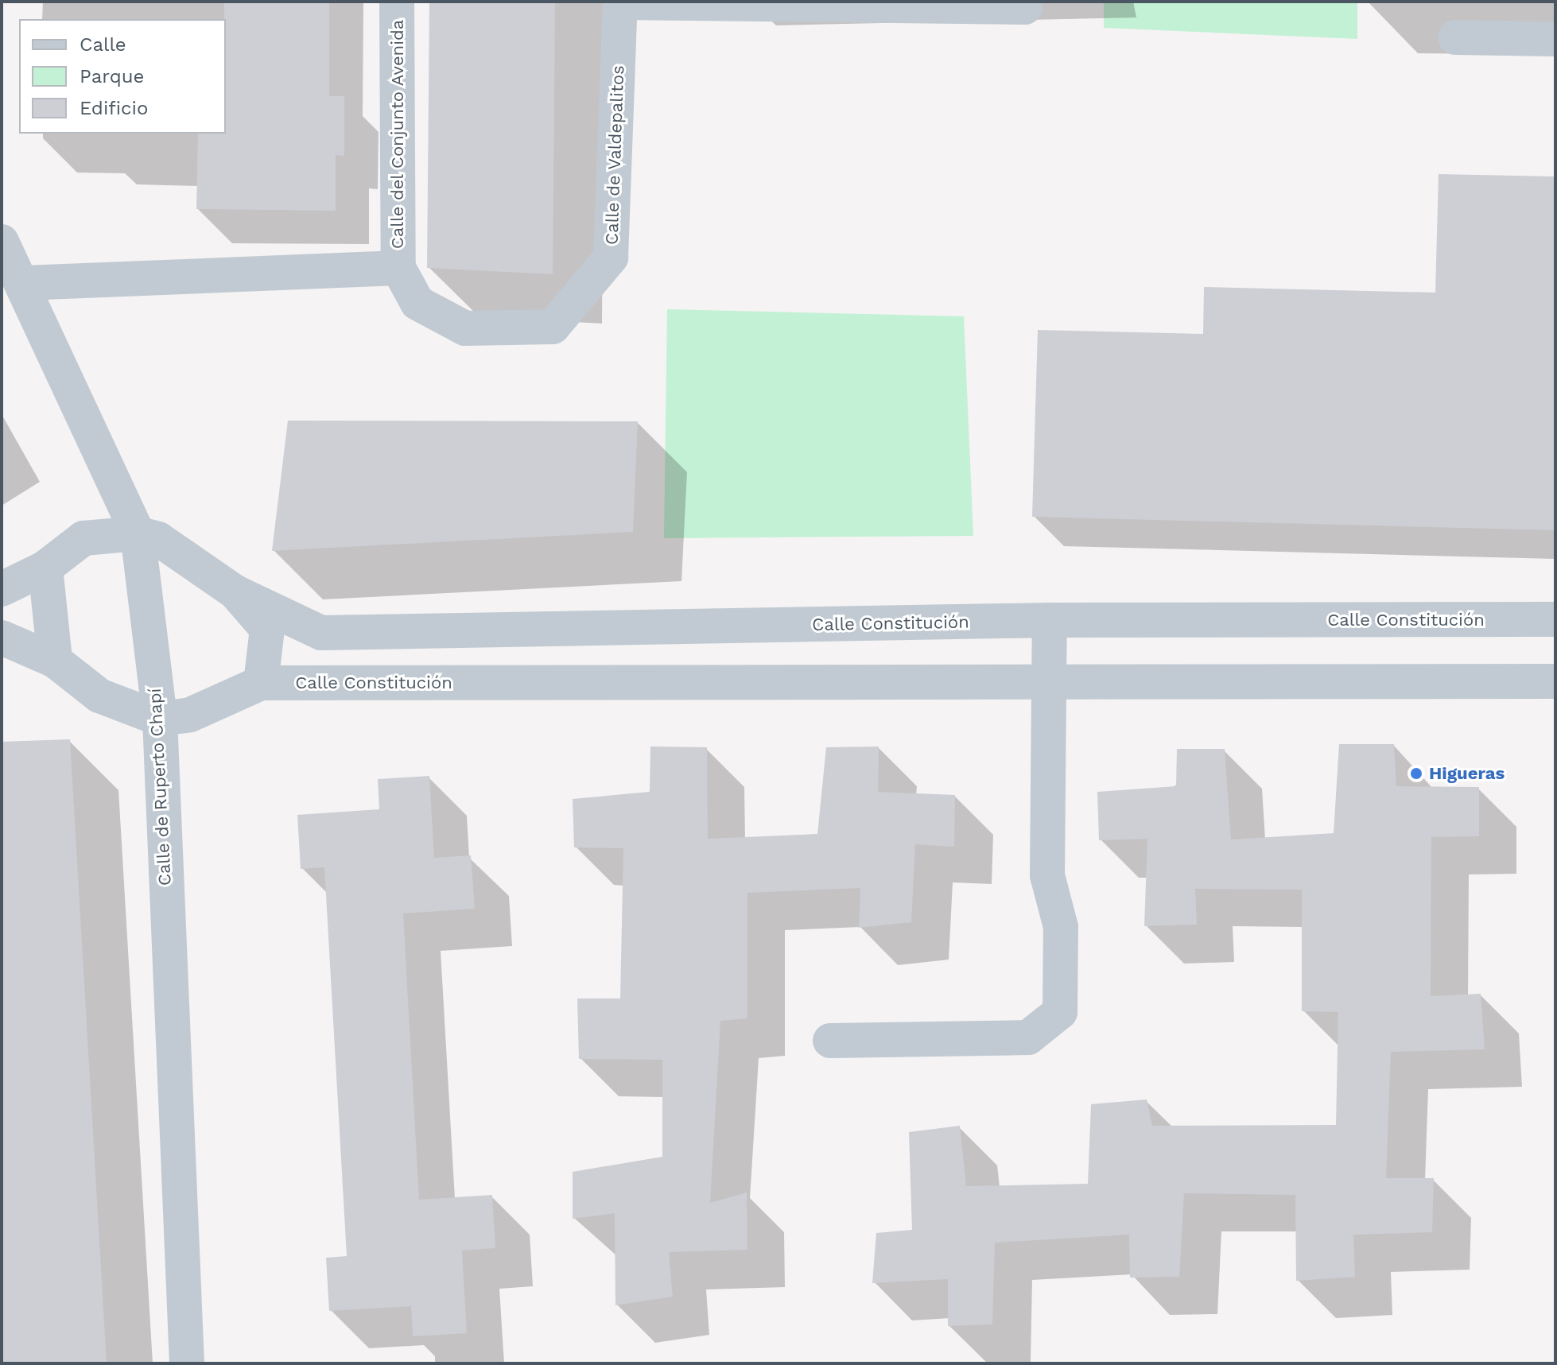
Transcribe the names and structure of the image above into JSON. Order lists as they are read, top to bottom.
{
  "streets": {
    "street": [
      "Calle del Conjunto Avenida",
      "Calle de Valdepalitos",
      "Calle Constitución",
      "Calle de Ruperto Chapí"
    ]
  },
  "crossings": [
    ["Calle del Conjunto Avenida", "Calle de Valdepalitos"],
    ["Calle Constitución", "Calle de Ruperto Chapí"]
  ],
  "places": ["Higueras"],
  "legend": ["Calle", "Parque", "Edificio"]
}
